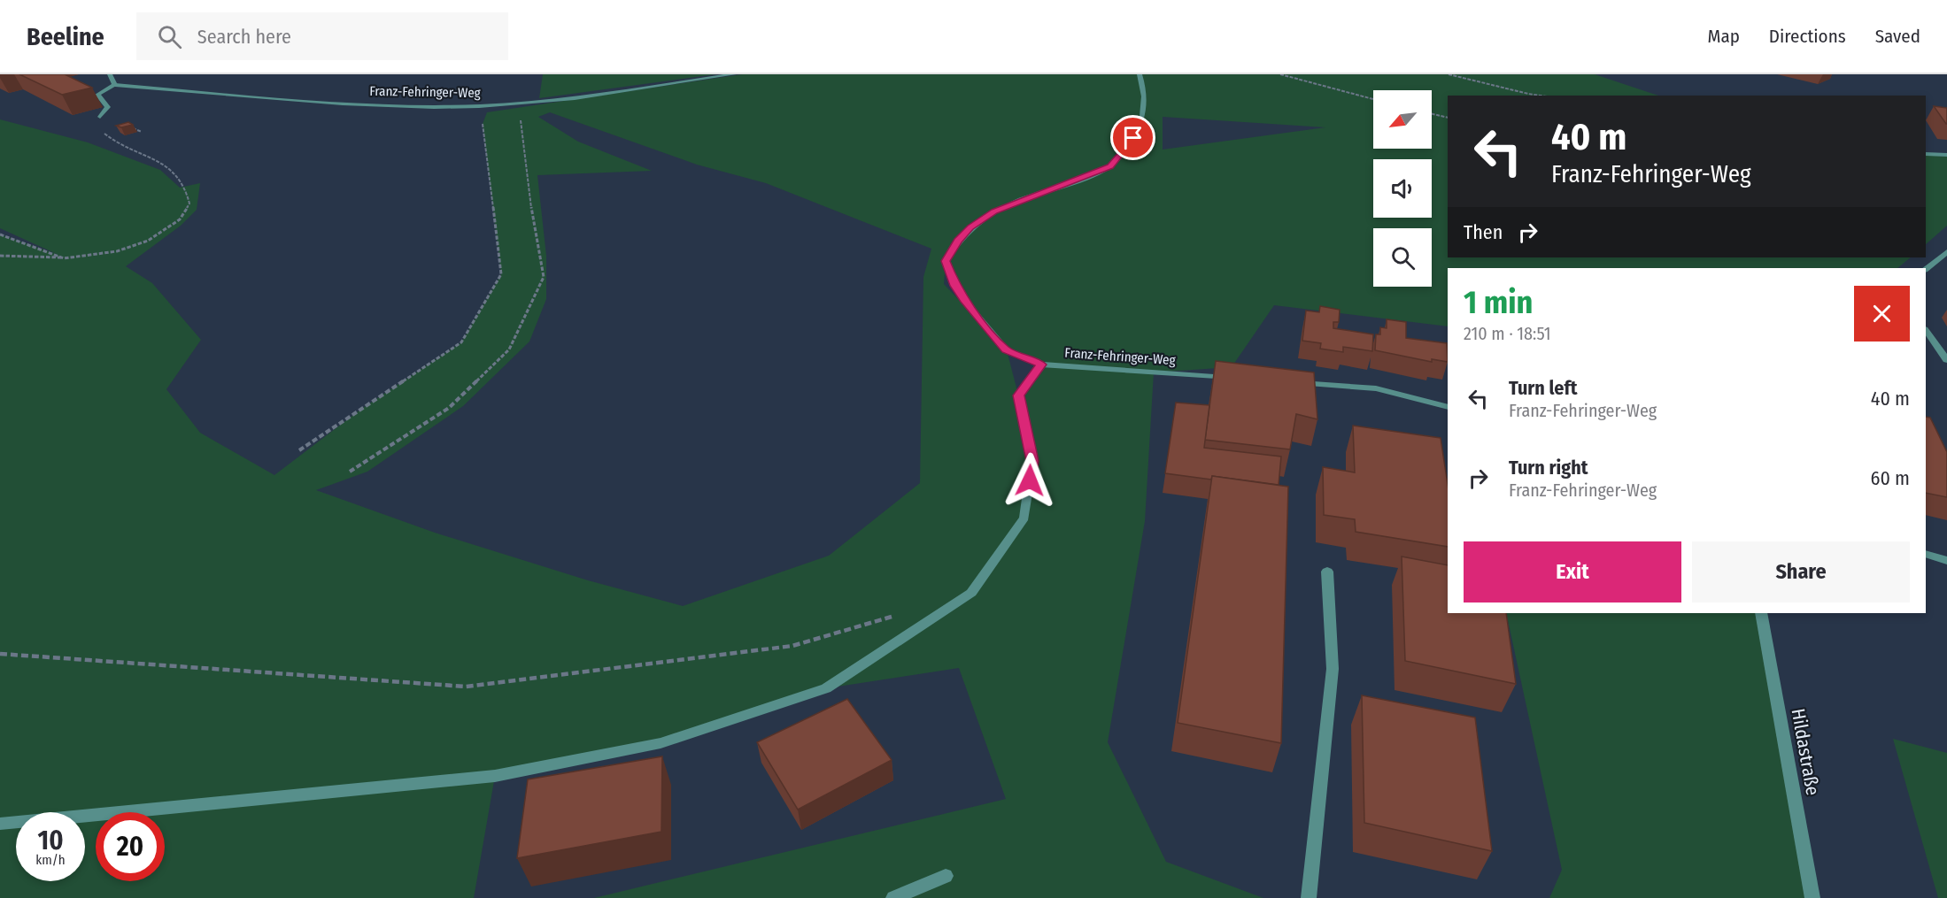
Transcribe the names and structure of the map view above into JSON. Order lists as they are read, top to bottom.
{
  "streets": {
    "street": ["Franz-Fehringer-Weg", "Hildastraße"]
  },
  "north": "bottom left",
  "page": {
    "header": "Beeline",
    "search": "Search here",
    "nav": ["Map", "Directions", "Saved"],
    "turn": ["40 m", "Franz-Fehringer-Weg"],
    "then": "Then",
    "heading": ["1 min", "210 m · 18:51"],
    "list": [
      {
        "name": "Turn left",
        "note": "Franz-Fehringer-Weg",
        "value": "40 m"
      },
      {
        "name": "Turn right",
        "note": "Franz-Fehringer-Weg",
        "value": "60 m"
      }
    ],
    "buttons": ["Exit", "Share"],
    "speed": "10 km/h",
    "limit": "20"
  }
}
